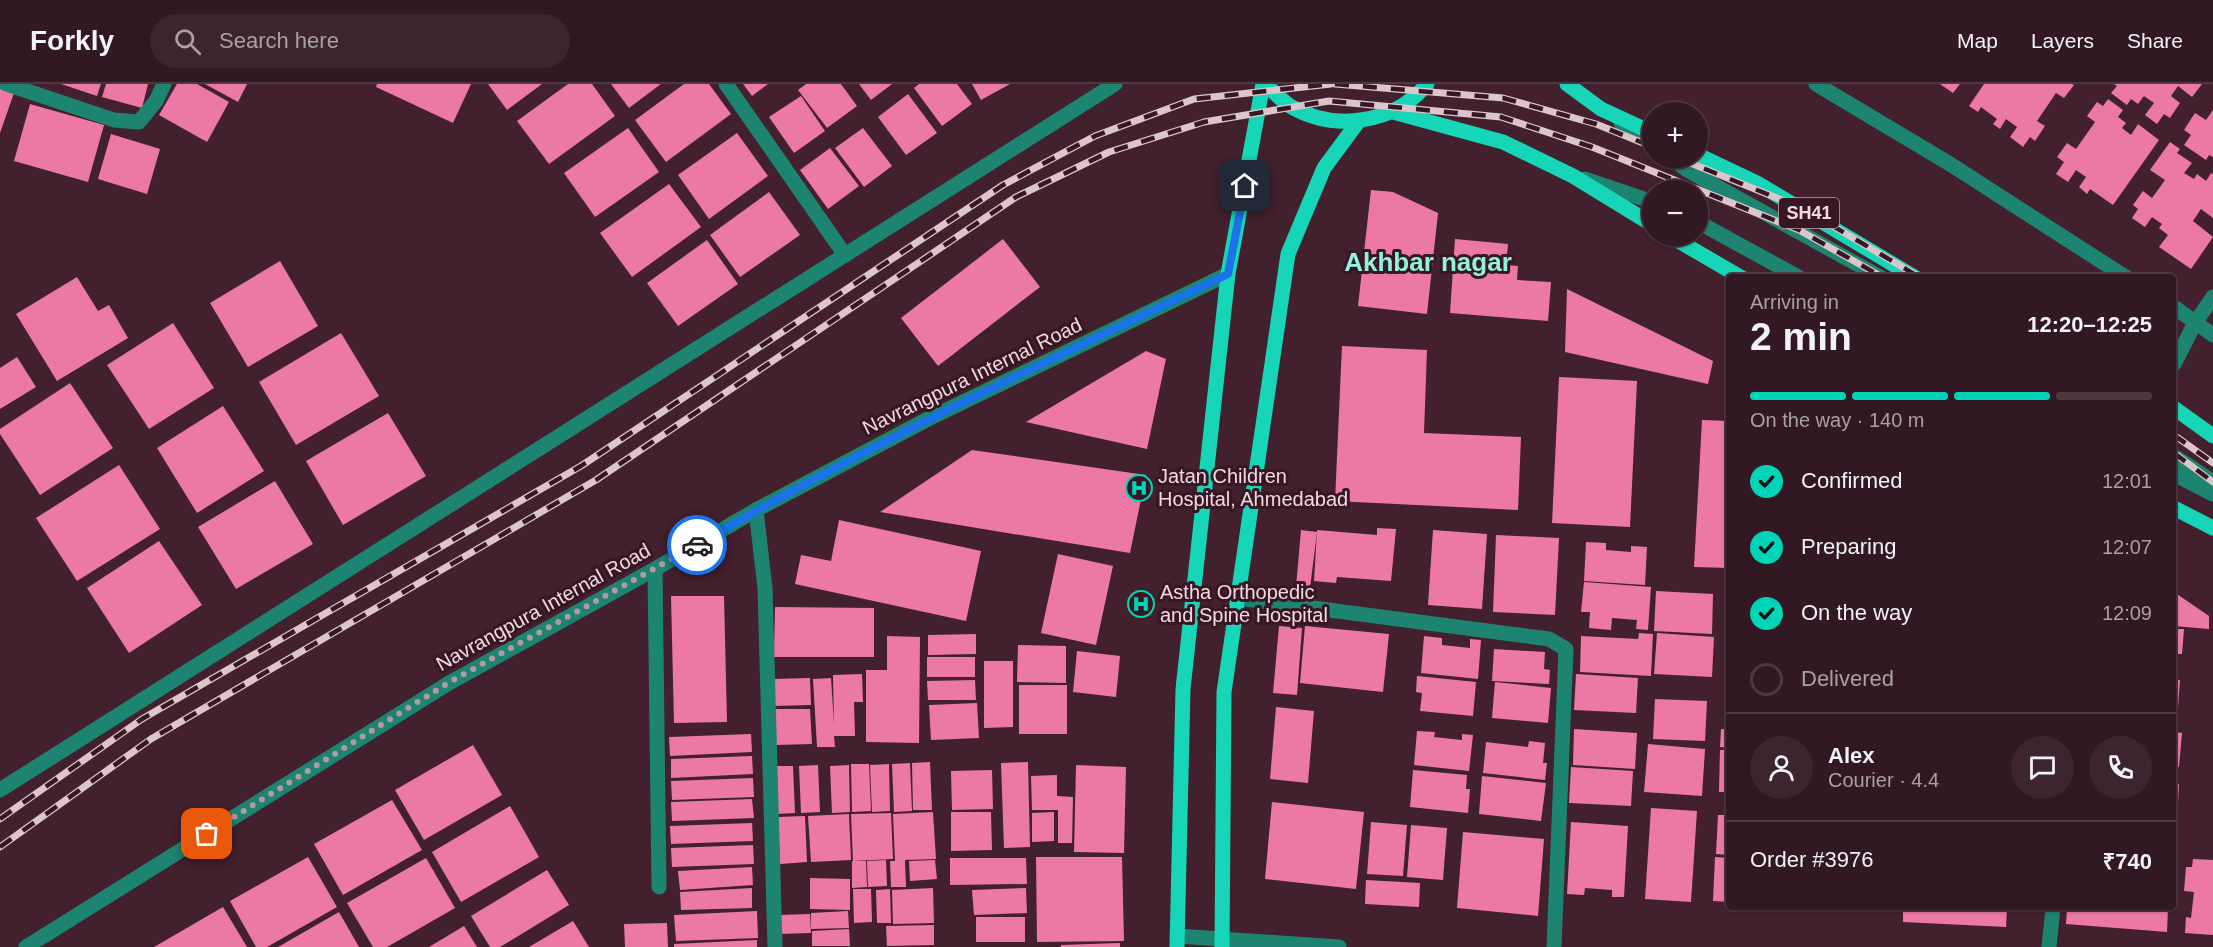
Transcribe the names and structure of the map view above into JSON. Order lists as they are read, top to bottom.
{
  "streets": {
    "main road": ["SH41"],
    "street": ["Navrangpura Internal Road"]
  },
  "districts": ["Akhbar nagar"],
  "places": {
    "hospital": ["Jatan Children Hospital, Ahmedabad", "Astha Orthopedic and Spine Hospital"]
  },
  "page": {
    "header": "Forkly",
    "search": "Search here",
    "nav": ["Map", "Layers", "Share"],
    "map_buttons": ["+", "−"],
    "heading": ["2 min", "Arriving in", "12:20–12:25"],
    "panel": [
      "Alex",
      "Courier · 4.4",
      "Order #3976",
      "₹740"
    ],
    "bar": "On the way · 140 m",
    "list": [
      ["Confirmed", "12:01"],
      ["Preparing", "12:07"],
      ["On the way", "12:09"],
      "Delivered"
    ]
  }
}
